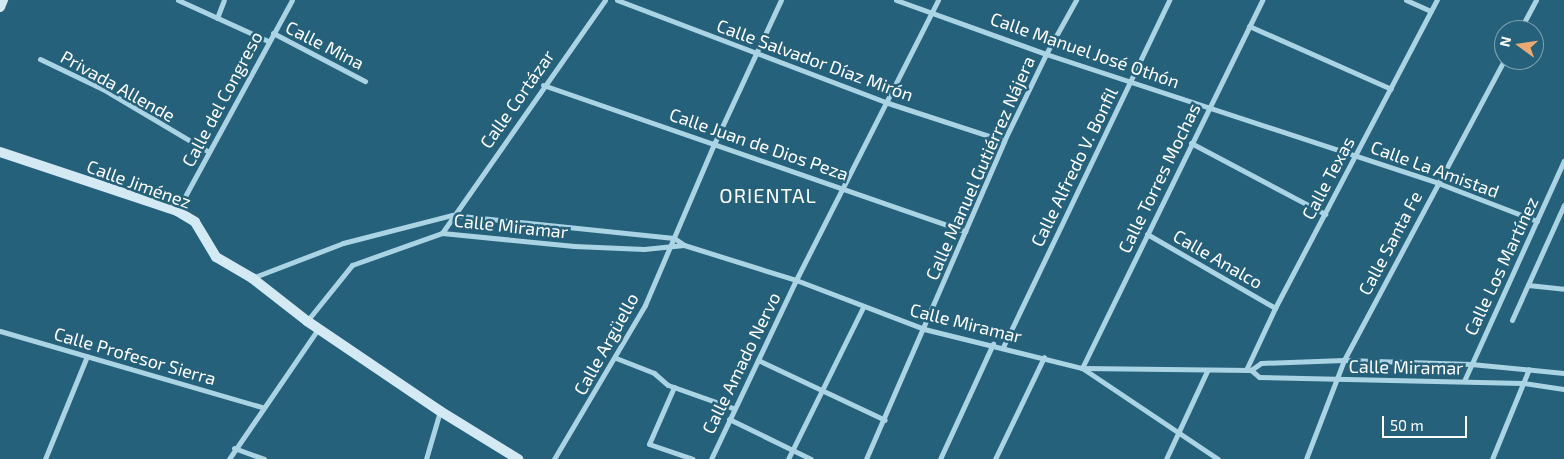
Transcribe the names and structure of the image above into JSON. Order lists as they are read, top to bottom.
{
  "streets": {
    "street": [
      "Calle Mina",
      "Calle Manuel José Othón",
      "Calle Salvador Díaz Mirón",
      "Privada Allende",
      "Calle del Congreso",
      "Calle Cortázar",
      "Calle Juan de Dios Peza",
      "Calle Alfredo V. Bonfil",
      "Calle Manuel Gutiérrez Nájera",
      "Calle La Amistad",
      "Calle Torres Mochas",
      "Calle Texas",
      "Calle Jiménez",
      "Calle Miramar",
      "Calle Santa Fe",
      "Calle Analco",
      "Calle Los Martínez",
      "Calle Argüello",
      "Calle Profesor Sierra",
      "Calle Amado Nervo"
    ]
  },
  "crossings": [
    ["Calle Mina", "Calle del Congreso"],
    ["Calle Manuel José Othón", "Calle Alfredo V. Bonfil"],
    ["Calle Manuel José Othón", "Calle Manuel Gutiérrez Nájera"],
    ["Calle Manuel José Othón", "Calle La Amistad"],
    ["Calle Manuel José Othón", "Calle Torres Mochas"],
    ["Calle Manuel José Othón", "Calle Amado Nervo"],
    ["Calle Salvador Díaz Mirón", "Calle Manuel Gutiérrez Nájera"],
    ["Calle Salvador Díaz Mirón", "Calle Argüello"],
    ["Calle Salvador Díaz Mirón", "Calle Amado Nervo"],
    ["Privada Allende", "Calle del Congreso"],
    ["Calle del Congreso", "Calle Jiménez"],
    ["Calle Cortázar", "Calle Juan de Dios Peza"],
    ["Calle Cortázar", "Calle Miramar"],
    ["Calle Juan de Dios Peza", "Calle Manuel Gutiérrez Nájera"],
    ["Calle Juan de Dios Peza", "Calle Argüello"],
    ["Calle Juan de Dios Peza", "Calle Amado Nervo"],
    ["Calle Alfredo V. Bonfil", "Calle Miramar"],
    ["Calle Manuel Gutiérrez Nájera", "Calle Miramar"],
    ["Calle La Amistad", "Calle Torres Mochas"],
    ["Calle La Amistad", "Calle Texas"],
    ["Calle La Amistad", "Calle Santa Fe"],
    ["Calle La Amistad", "Calle Los Martínez"],
    ["Calle Torres Mochas", "Calle Miramar"],
    ["Calle Torres Mochas", "Calle Analco"],
    ["Calle Texas", "Calle Miramar"],
    ["Calle Texas", "Calle Analco"],
    ["Calle Jiménez", "Calle Miramar"],
    ["Calle Miramar", "Calle Santa Fe"],
    ["Calle Miramar", "Calle Los Martínez"],
    ["Calle Miramar", "Calle Argüello"],
    ["Calle Miramar", "Calle Amado Nervo"]
  ],
  "districts": ["ORIENTAL"],
  "scale_bar": "50 m",
  "north": "left"
}
